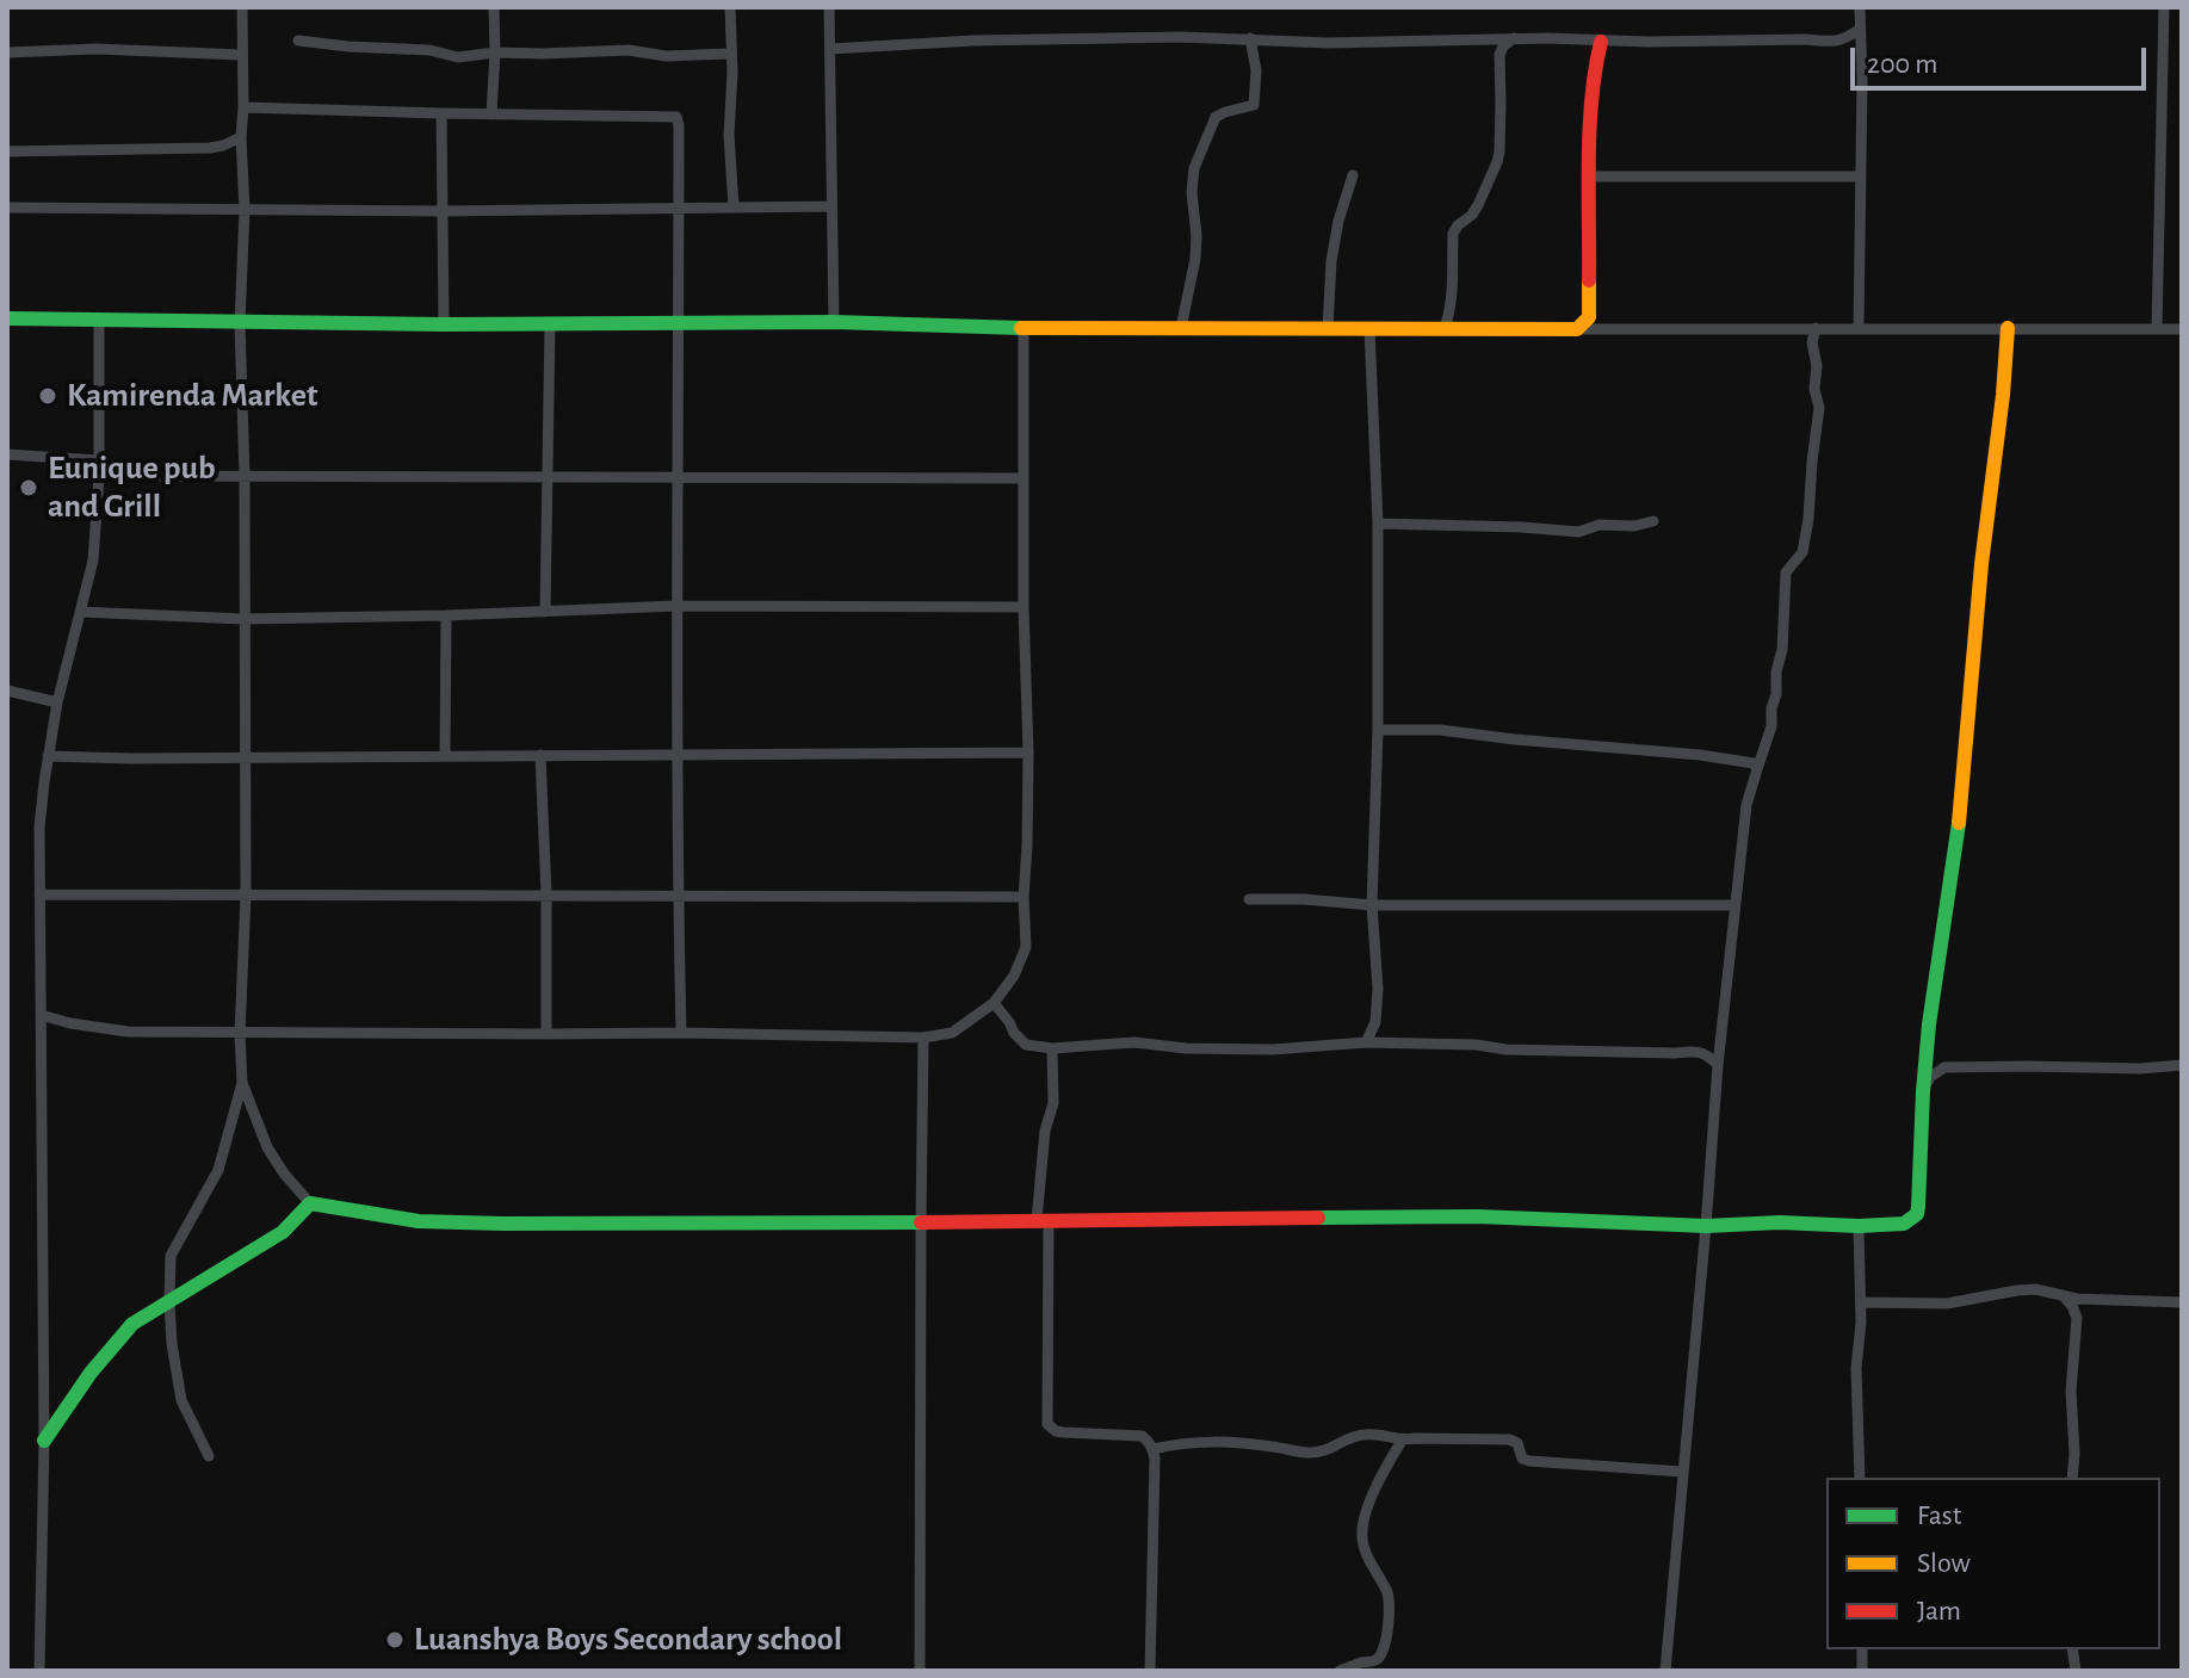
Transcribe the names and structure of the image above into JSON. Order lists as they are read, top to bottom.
{
  "places": ["Kamirenda Market", "Eunique pub and Grill", "Luanshya Boys Secondary school"],
  "legend": ["Fast", "Slow", "Jam"],
  "scale_bar": "200 m"
}
